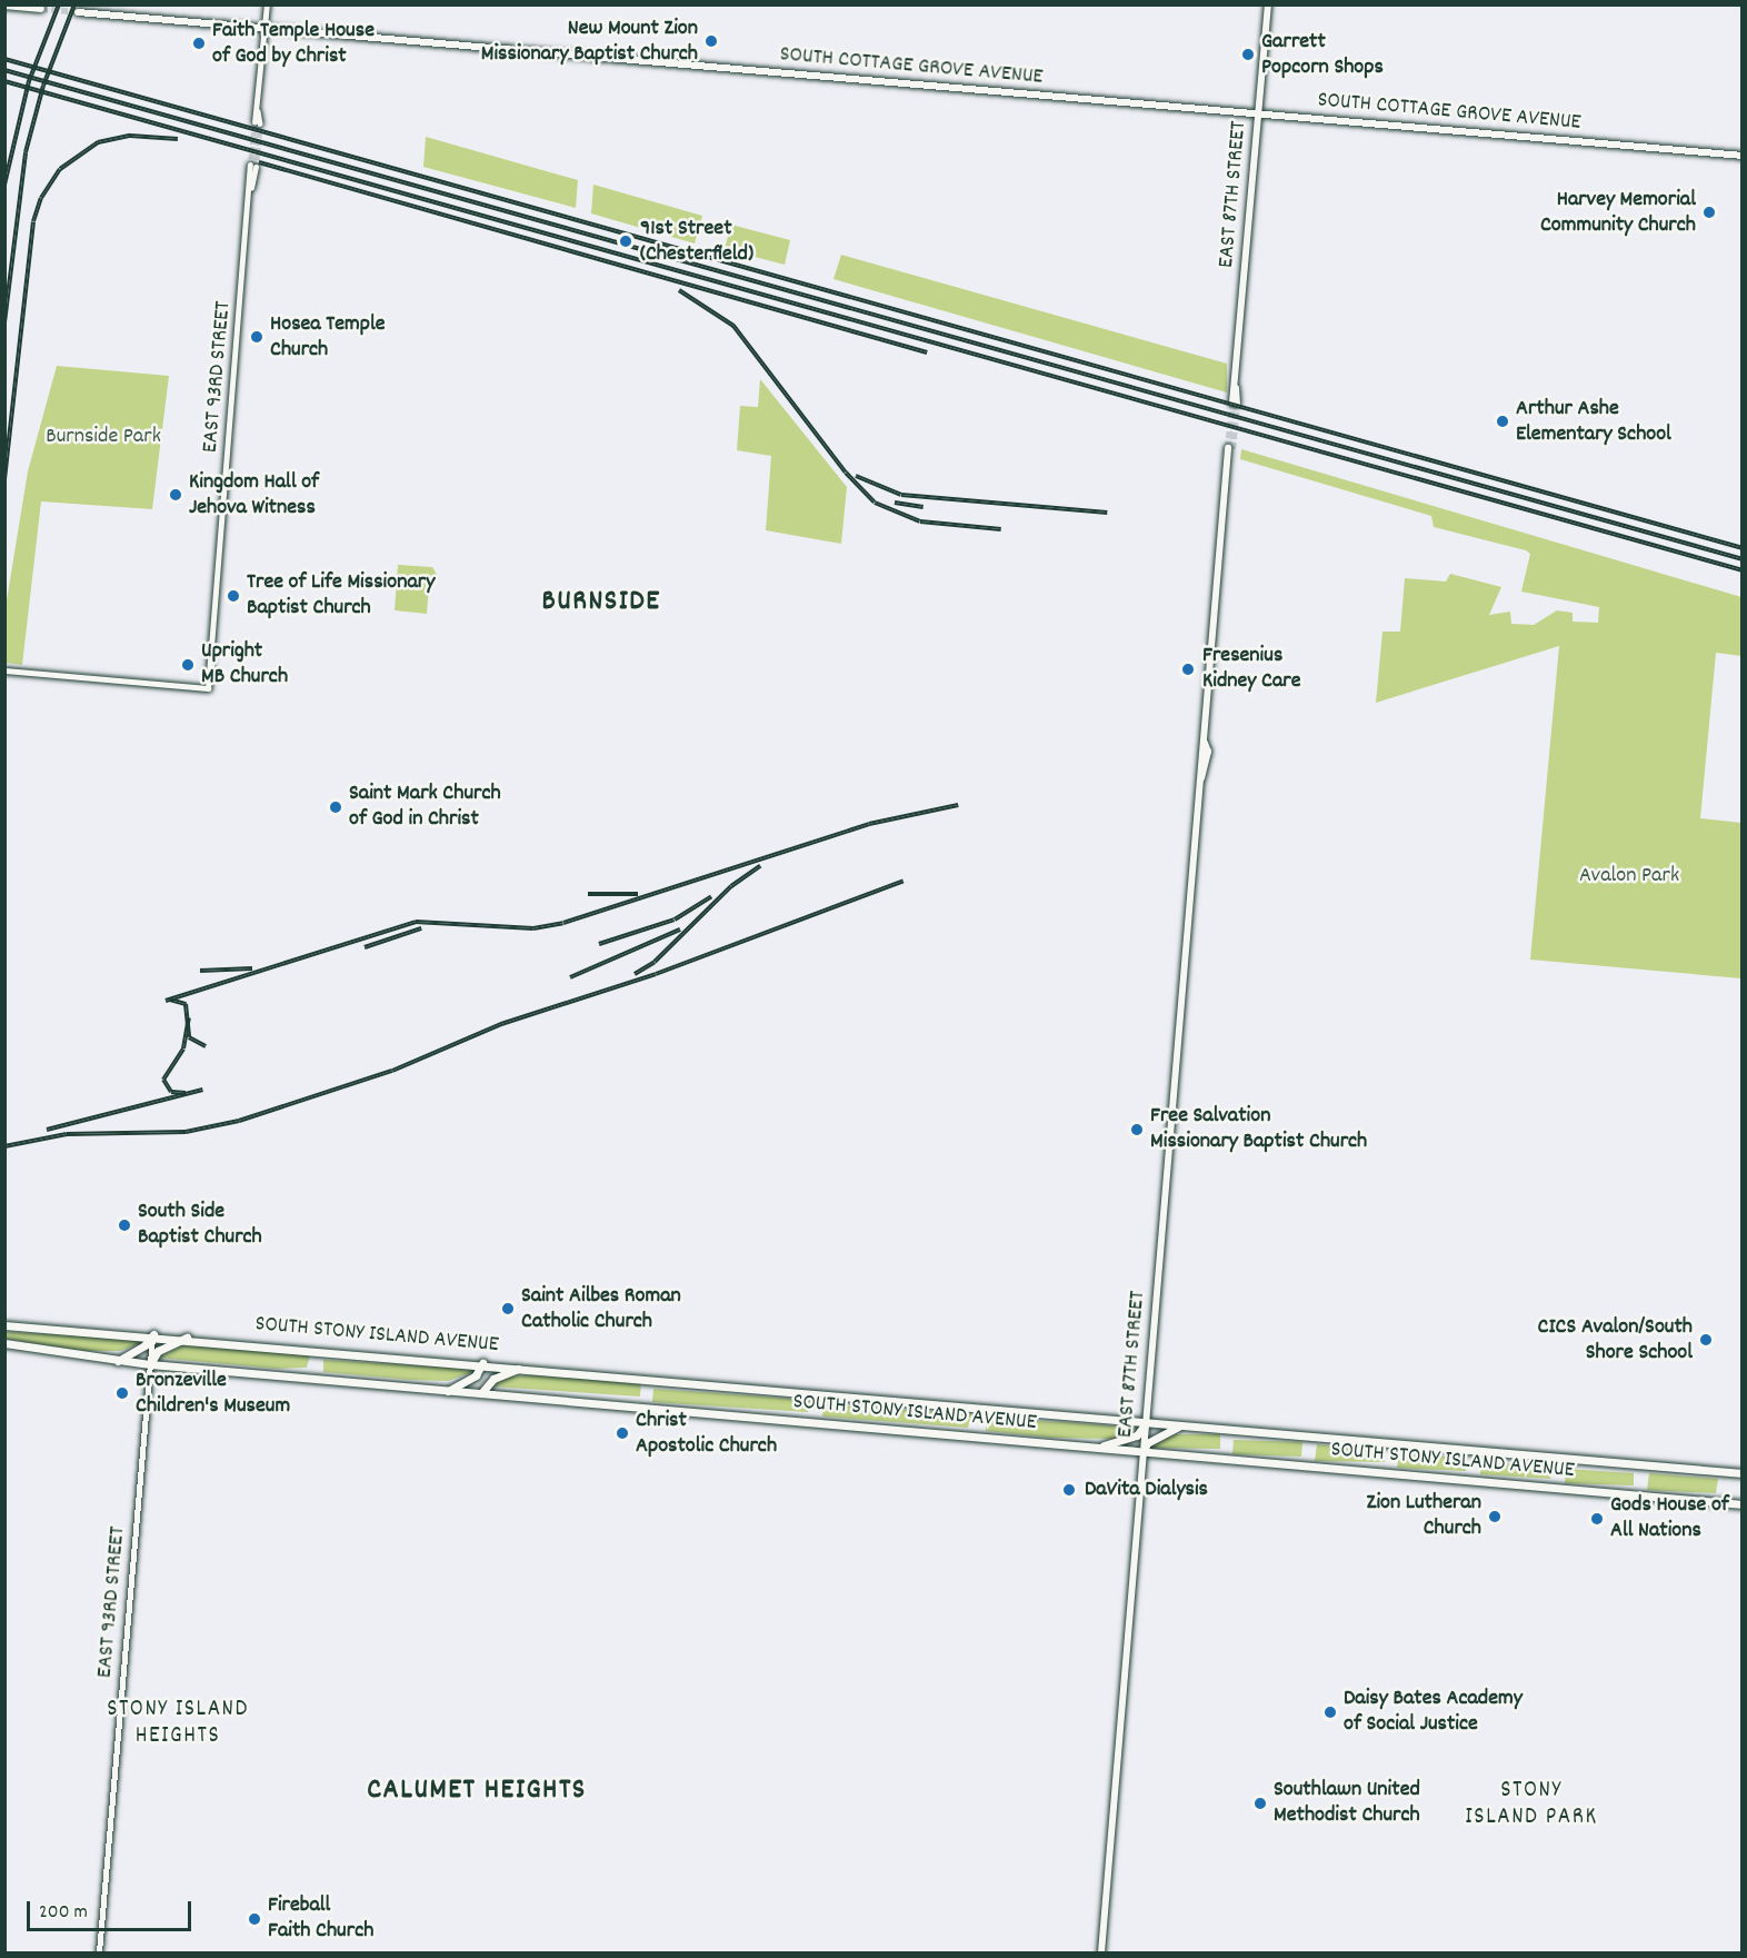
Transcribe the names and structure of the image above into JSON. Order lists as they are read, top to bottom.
{
  "streets": {
    "highway": ["SOUTH STONY ISLAND AVENUE"],
    "main road": ["SOUTH COTTAGE GROVE AVENUE", "EAST 87TH STREET"],
    "street": ["EAST 93RD STREET"]
  },
  "crossings": [
    ["SOUTH COTTAGE GROVE AVENUE", "EAST 87TH STREET"],
    ["EAST 87TH STREET", "SOUTH STONY ISLAND AVENUE"],
    ["EAST 93RD STREET", "SOUTH STONY ISLAND AVENUE"]
  ],
  "districts": [
    "BURNSIDE",
    "STONY ISLAND HEIGHTS",
    "CALUMET HEIGHTS",
    "STONY ISLAND PARK"
  ],
  "parks": ["Burnside Park", "Avalon Park"],
  "places": [
    "New Mount Zion Missionary Baptist Church",
    "Faith Temple House of God by Christ",
    "Garrett Popcorn Shops",
    "Harvey Memorial Community Church",
    "91st Street (Chesterfield)",
    "Hosea Temple Church",
    "Arthur Ashe Elementary School",
    "Kingdom Hall of Jehova Witness",
    "Tree of Life Missionary Baptist Church",
    "Upright MB Church",
    "Fresenius Kidney Care",
    "Saint Mark Church of God in Christ",
    "Free Salvation Missionary Baptist Church",
    "South Side Baptist Church",
    "Saint Ailbes Roman Catholic Church",
    "CICS Avalon/South Shore School",
    "Bronzeville Children's Museum",
    "Christ Apostolic Church",
    "DaVita Dialysis",
    "Zion Lutheran Church",
    "Gods House of All Nations",
    "Daisy Bates Academy of Social Justice",
    "Southlawn United Methodist Church",
    "Fireball Faith Church"
  ],
  "scale_bar": "200 m"
}
